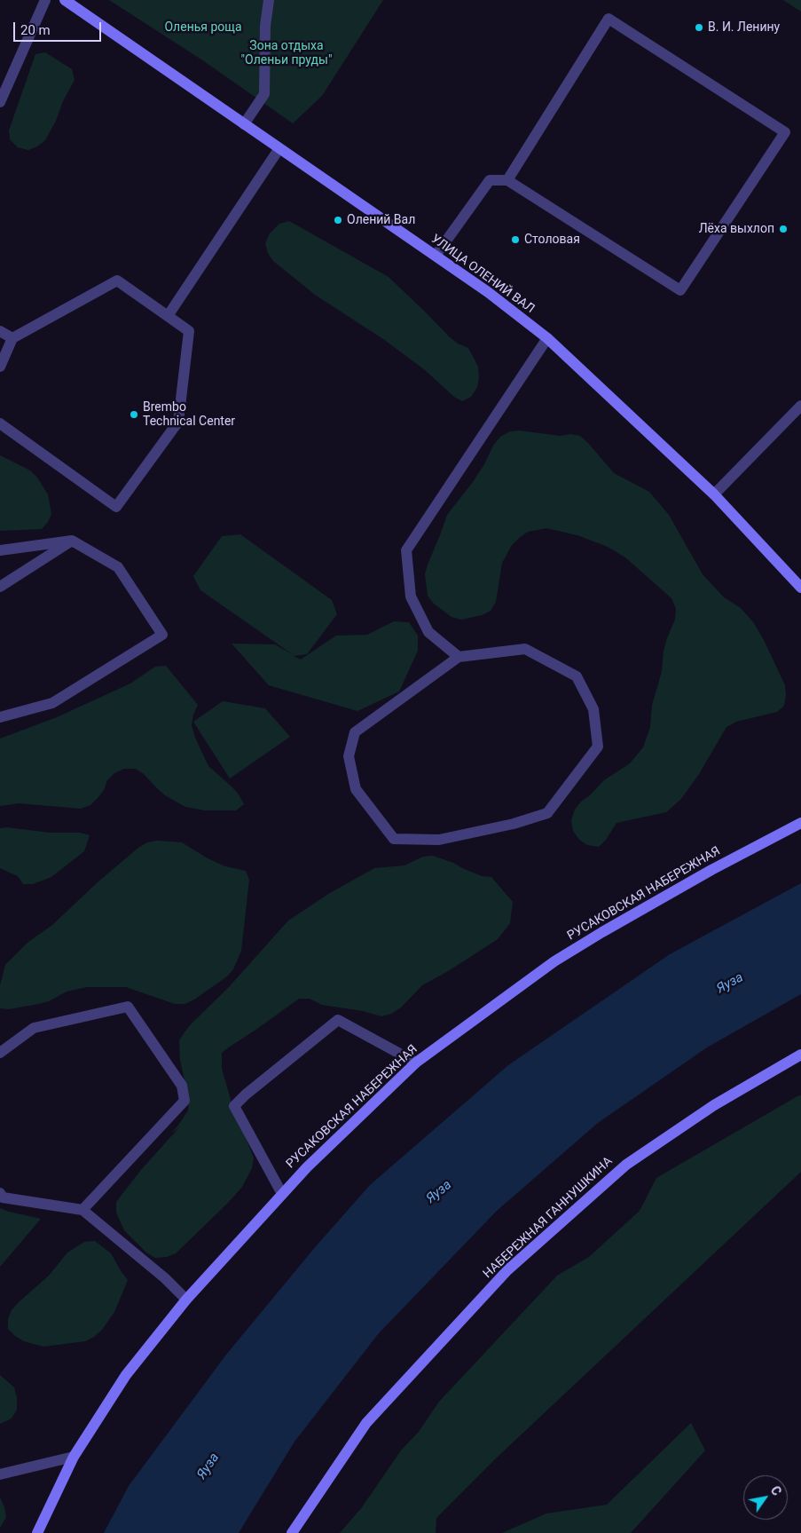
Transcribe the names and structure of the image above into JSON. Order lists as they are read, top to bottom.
{
  "streets": {
    "main road": ["УЛИЦА ОЛЕНИЙ ВАЛ", "РУСАКОВСКАЯ НАБЕРЕЖНАЯ", "НАБЕРЕЖНАЯ ГАННУШКИНА"]
  },
  "water": ["Яуза"],
  "parks": ["Оленья роща", "Зона отдыха \"Оленьи пруды\""],
  "places": [
    "В. И. Ленину",
    "Олений Вал",
    "Лёха выхлоп",
    "Столовая",
    "Brembo Technical Center"
  ],
  "scale_bar": "20 m",
  "north": "top right"
}
